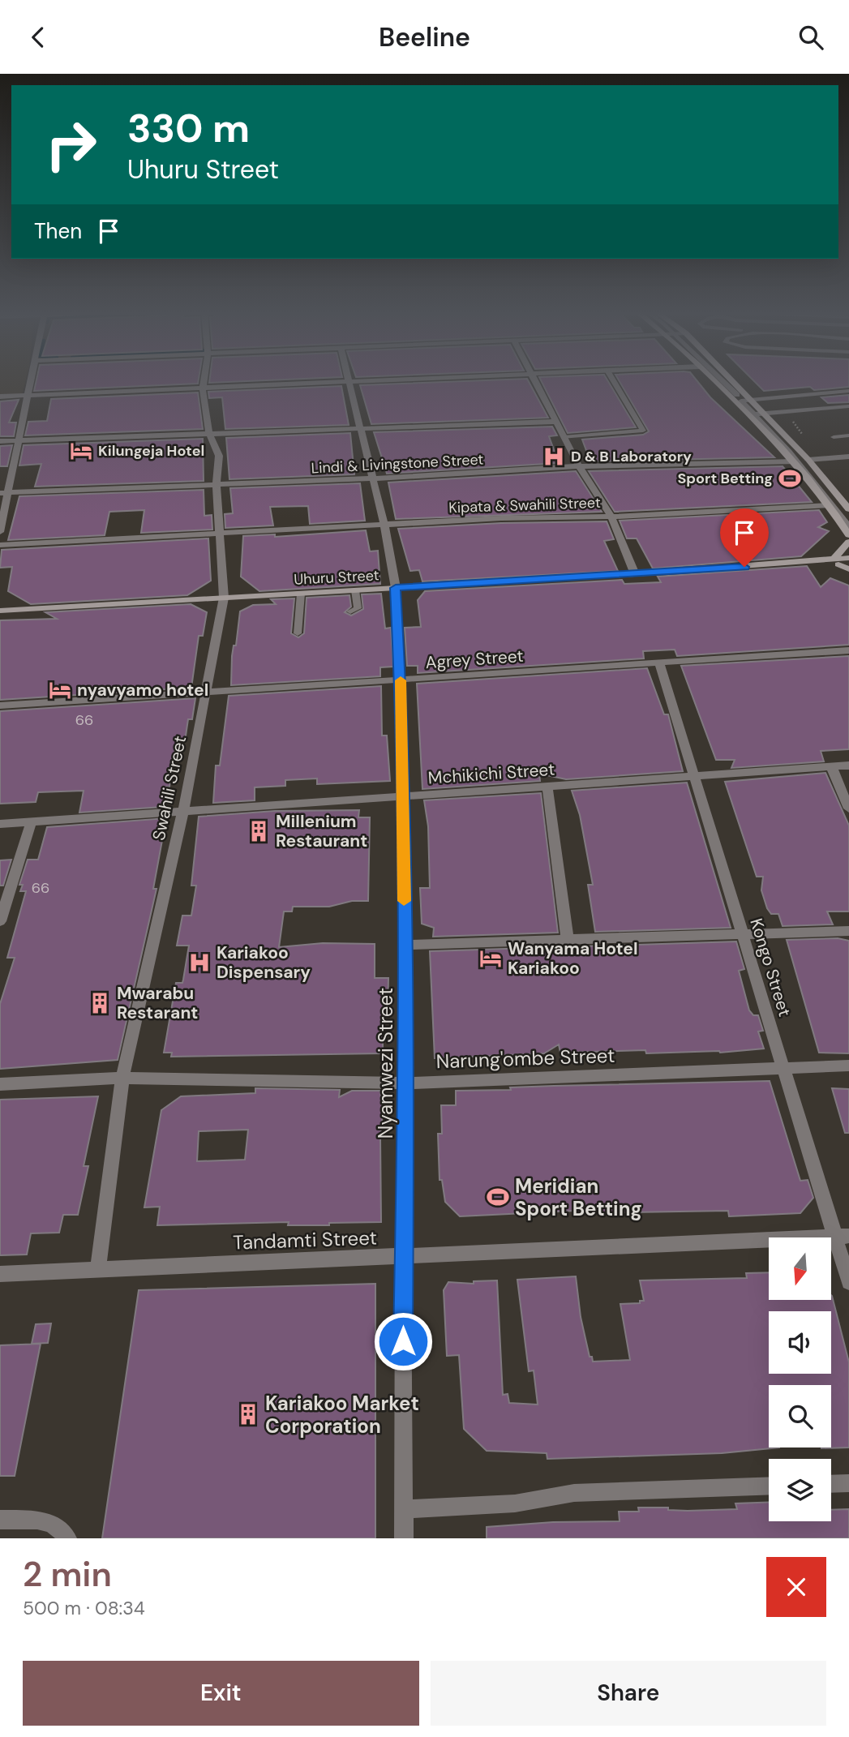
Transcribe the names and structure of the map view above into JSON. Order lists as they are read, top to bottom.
{
  "streets": {
    "street": [
      "Lindi & Livingstone Street",
      "Kipata & Swahili Street",
      "Uhuru Street",
      "Agrey Street",
      "Mchikichi Street",
      "Swahili Street",
      "Kongo Street",
      "Narung'ombe Street",
      "Nyamwezi Street",
      "Tandamti Street"
    ]
  },
  "crossings": [
    ["Lindi & Livingstone Street", "Swahili Street"],
    ["Lindi & Livingstone Street", "Nyamwezi Street"],
    ["Kipata & Swahili Street", "Swahili Street"],
    ["Kipata & Swahili Street", "Nyamwezi Street"],
    ["Uhuru Street", "Swahili Street"],
    ["Uhuru Street", "Nyamwezi Street"],
    ["Agrey Street", "Swahili Street"],
    ["Agrey Street", "Kongo Street"],
    ["Agrey Street", "Nyamwezi Street"],
    ["Mchikichi Street", "Swahili Street"],
    ["Mchikichi Street", "Kongo Street"],
    ["Mchikichi Street", "Nyamwezi Street"],
    ["Swahili Street", "Narung'ombe Street"],
    ["Swahili Street", "Tandamti Street"],
    ["Kongo Street", "Narung'ombe Street"],
    ["Kongo Street", "Tandamti Street"],
    ["Narung'ombe Street", "Nyamwezi Street"],
    ["Nyamwezi Street", "Tandamti Street"]
  ],
  "places": {
    "hotel": ["Kilungeja Hotel", "nyavyamo hotel", "Wanyama Hotel Kariakoo"],
    "hospital": ["D & B Laboratory", "Kariakoo Dispensary"],
    "sports": ["Sport Betting", "Meridian Sport Betting"],
    "building": ["Millenium Restaurant", "Mwarabu Restarant", "Kariakoo Market Corporation"]
  },
  "house_numbers": ["66", "66"],
  "north": "bottom",
  "page": {
    "header": "Beeline",
    "turn": ["330 m", "Uhuru Street"],
    "then": "Then",
    "heading": ["2 min", "500 m · 08:34"],
    "buttons": ["Exit", "Share"]
  }
}
